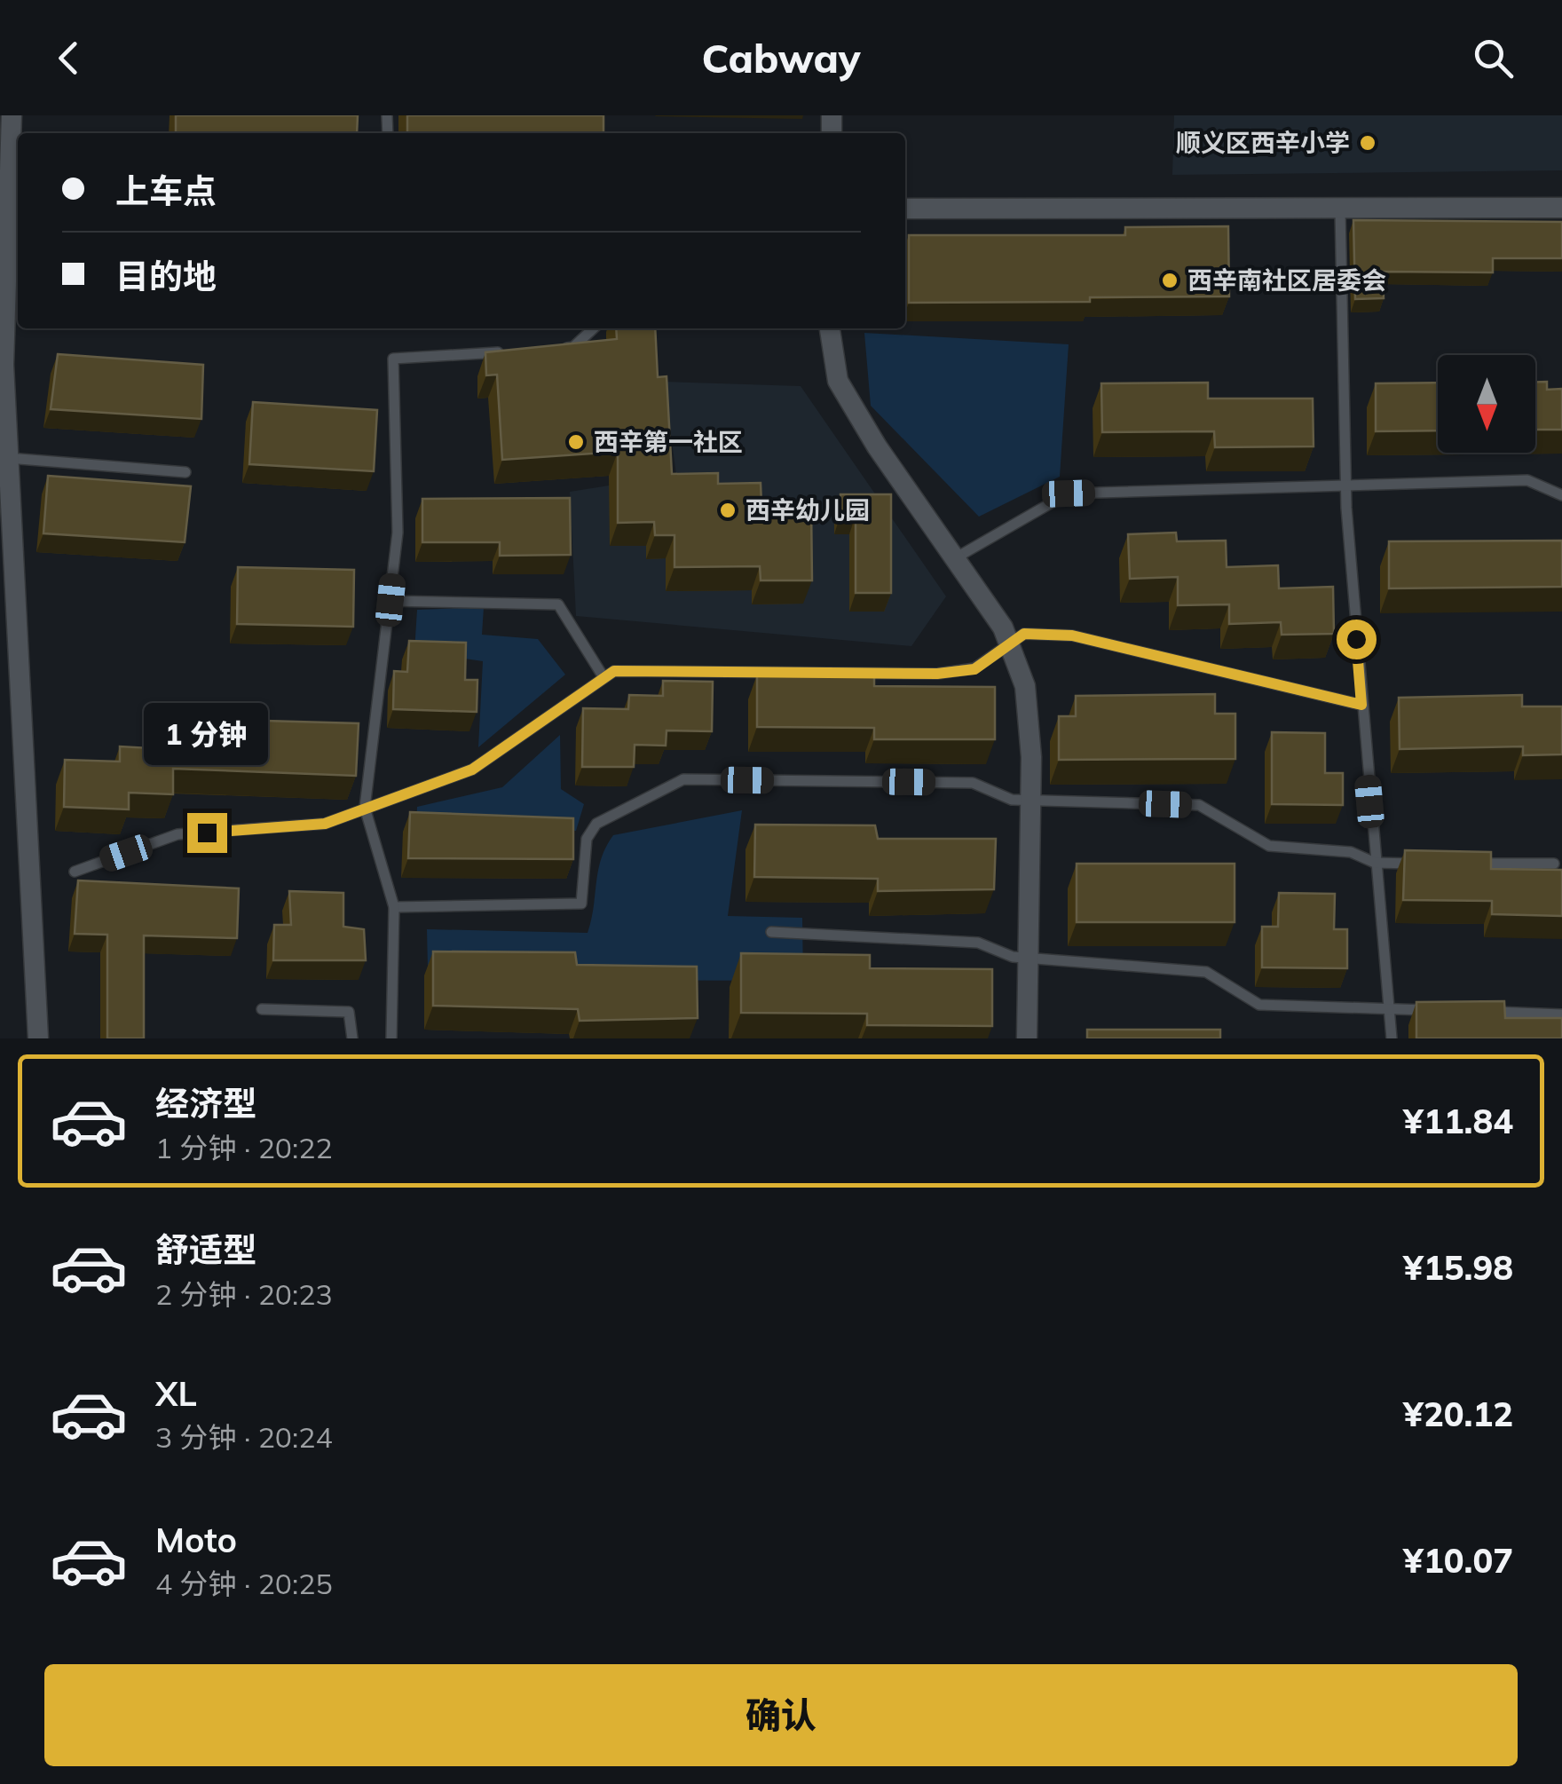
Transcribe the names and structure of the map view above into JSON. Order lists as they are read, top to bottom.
{
  "places": [
    "顺义区西辛小学",
    "西辛南社区居委会",
    "西辛第一社区",
    "西辛幼儿园"
  ],
  "north": "bottom",
  "page": {
    "header": "Cabway",
    "banner": ["上车点", "目的地"],
    "bubble": "1 分钟",
    "list": [
      {
        "name": "经济型",
        "note": "1 分钟 · 20:22",
        "value": "¥11.84"
      },
      {
        "name": "舒适型",
        "note": "2 分钟 · 20:23",
        "value": "¥15.98"
      },
      {
        "name": "XL",
        "note": "3 分钟 · 20:24",
        "value": "¥20.12"
      },
      {
        "name": "Moto",
        "note": "4 分钟 · 20:25",
        "value": "¥10.07"
      }
    ],
    "buttons": "确认"
  }
}
